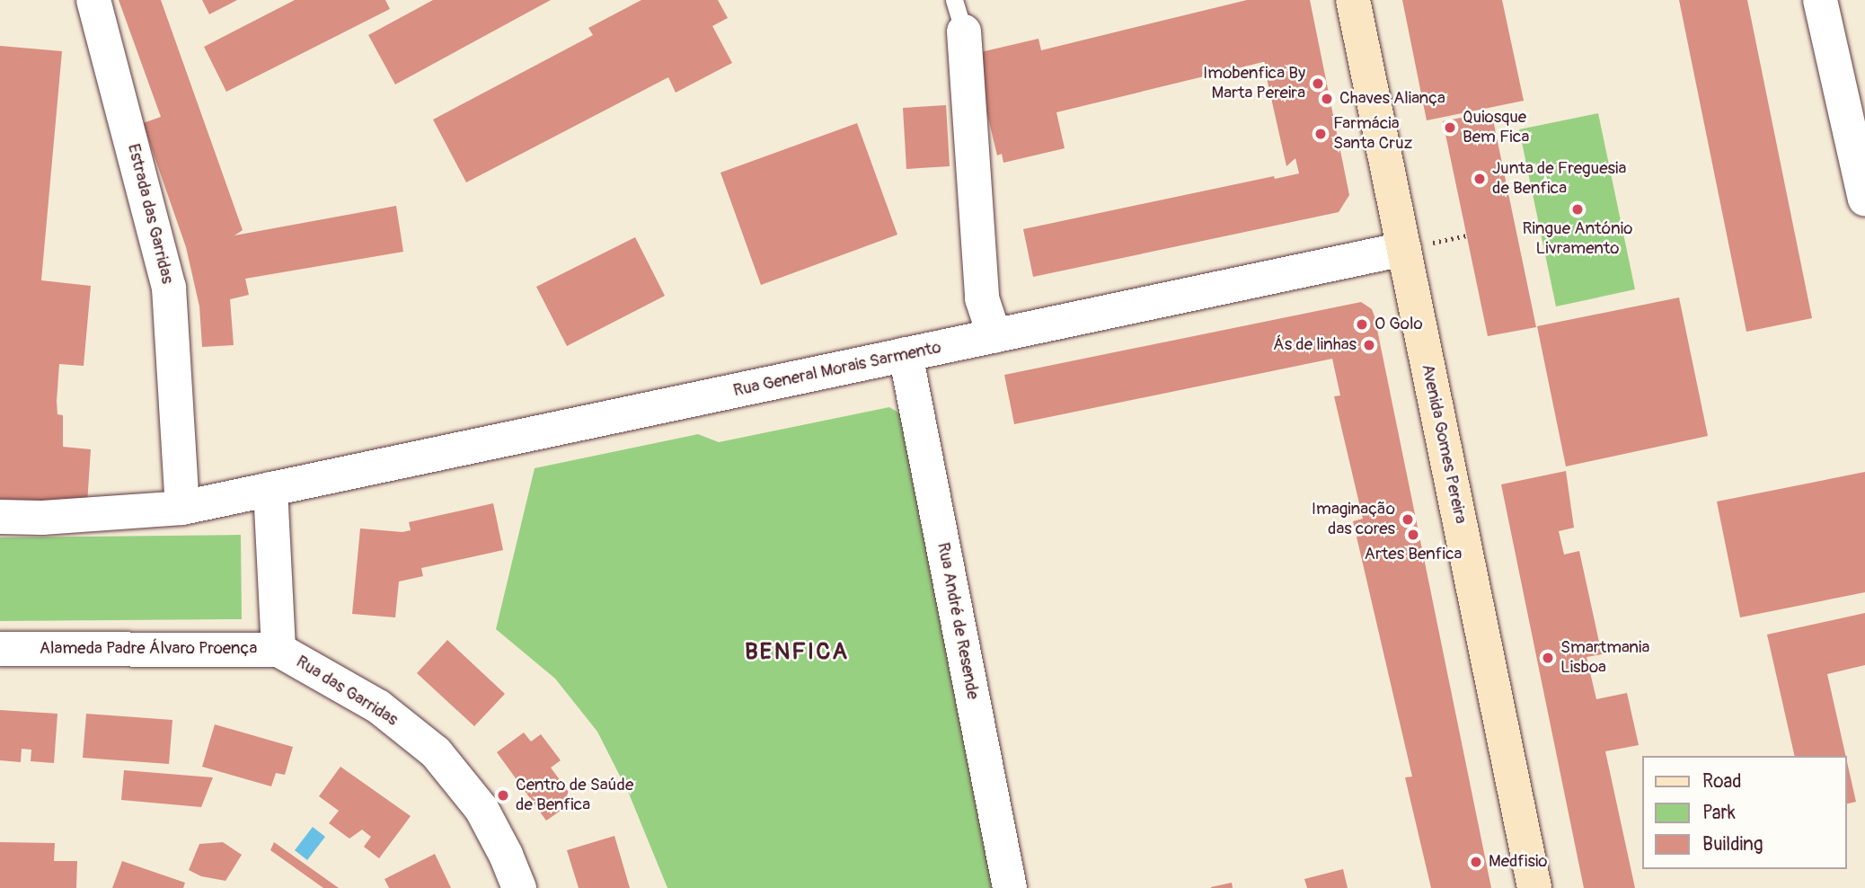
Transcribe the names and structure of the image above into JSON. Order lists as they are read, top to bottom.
{
  "streets": {
    "street": [
      "Estrada das Garridas",
      "Rua General Morais Sarmento",
      "Avenida Gomes Pereira",
      "Rua André de Resende",
      "Alameda Padre Álvaro Proença",
      "Rua das Garridas"
    ]
  },
  "crossings": [
    ["Rua General Morais Sarmento", "Avenida Gomes Pereira"],
    ["Rua General Morais Sarmento", "Rua André de Resende"],
    ["Rua General Morais Sarmento", "Alameda Padre Álvaro Proença"],
    ["Alameda Padre Álvaro Proença", "Rua das Garridas"]
  ],
  "districts": ["BENFICA"],
  "places": [
    "Imobenfica By Marta Pereira",
    "Chaves Aliança",
    "Quiosque Bem Fica",
    "Farmácia Santa Cruz",
    "Junta de Freguesia de Benfica",
    "Ringue António Livramento",
    "O Golo",
    "Ás de linhas",
    "Imaginação das cores",
    "Artes Benfica",
    "Smartmania Lisboa",
    "Centro de Saúde de Benfica",
    "Medfisio"
  ],
  "legend": ["Road", "Park", "Building"]
}
